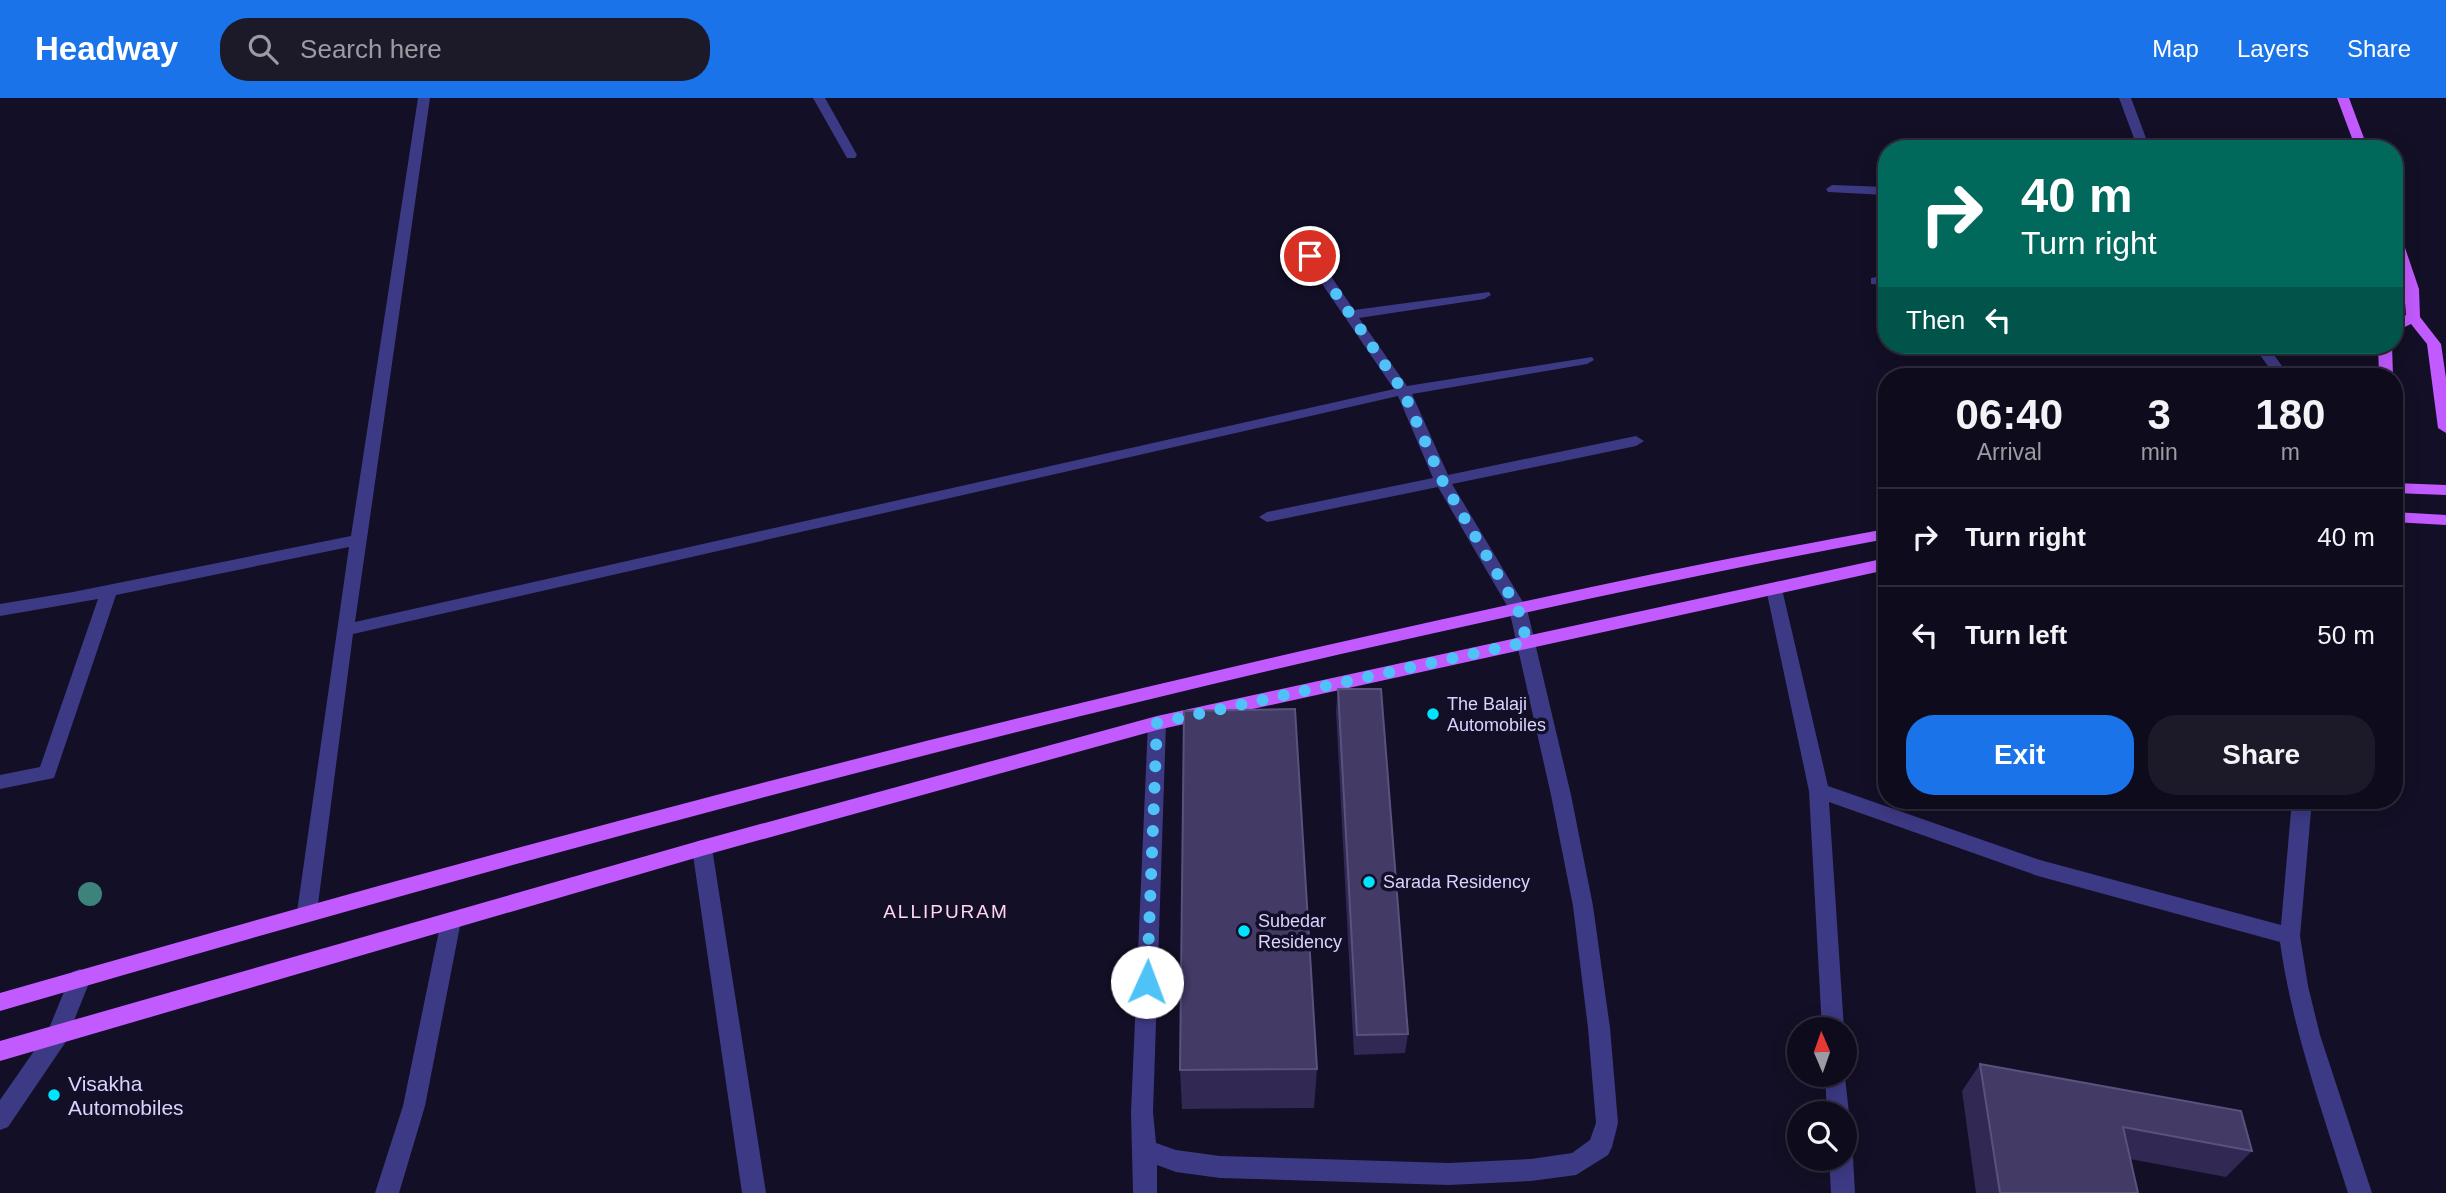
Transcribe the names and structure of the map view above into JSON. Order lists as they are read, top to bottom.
{
  "districts": ["ALLIPURAM"],
  "places": [
    "The Balaji Automobiles",
    "Sarada Residency",
    "Subedar Residency",
    "Visakha Automobiles"
  ],
  "north": "top",
  "page": {
    "header": "Headway",
    "search": "Search here",
    "nav": ["Map", "Layers", "Share"],
    "turn": ["40 m", "Turn right"],
    "then": "Then",
    "eta": [
      "06:40",
      "Arrival",
      "3",
      "min",
      "180",
      "m"
    ],
    "list": [
      {
        "name": "Turn right",
        "value": "40 m"
      },
      {
        "name": "Turn left",
        "value": "50 m"
      }
    ],
    "buttons": ["Exit", "Share"]
  }
}
